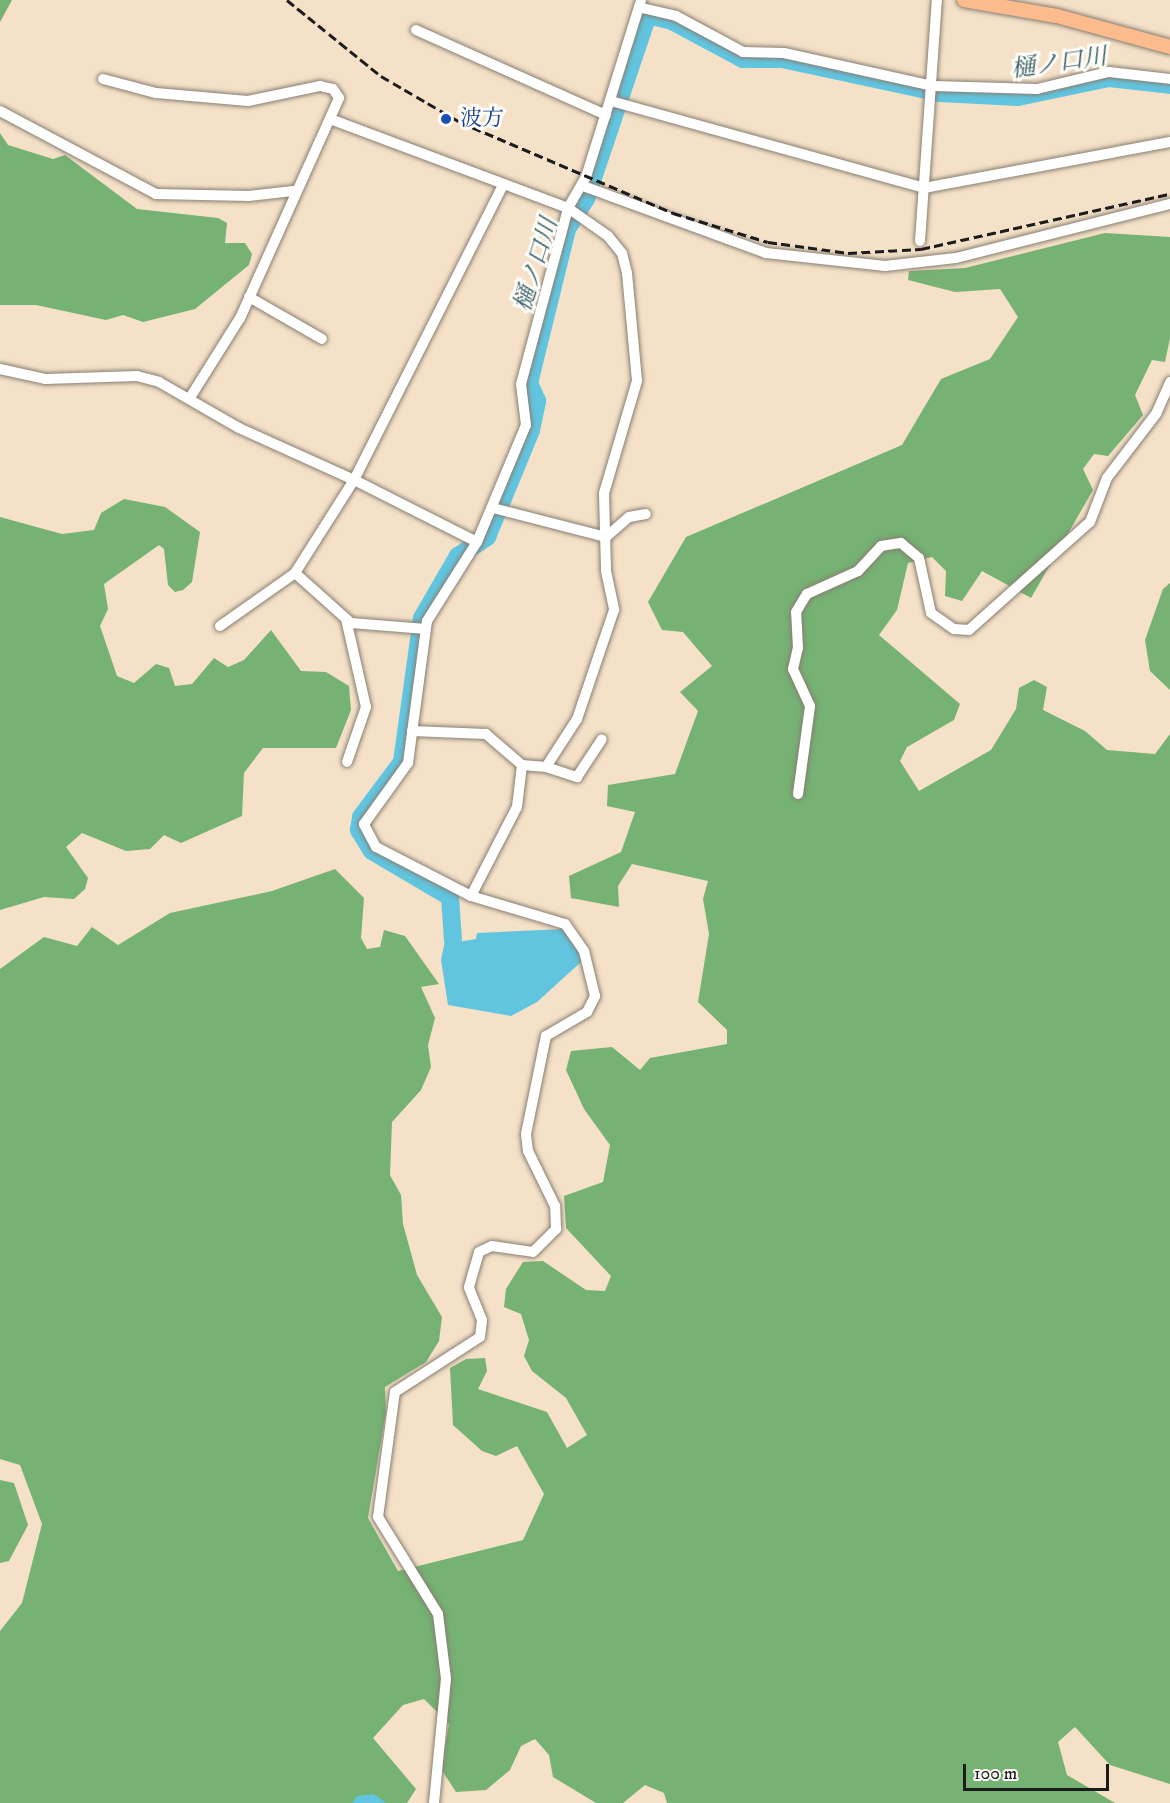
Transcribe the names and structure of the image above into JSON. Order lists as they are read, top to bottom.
{
  "water": ["樋ノ口川"],
  "places": ["波方"],
  "scale_bar": "100 m"
}
